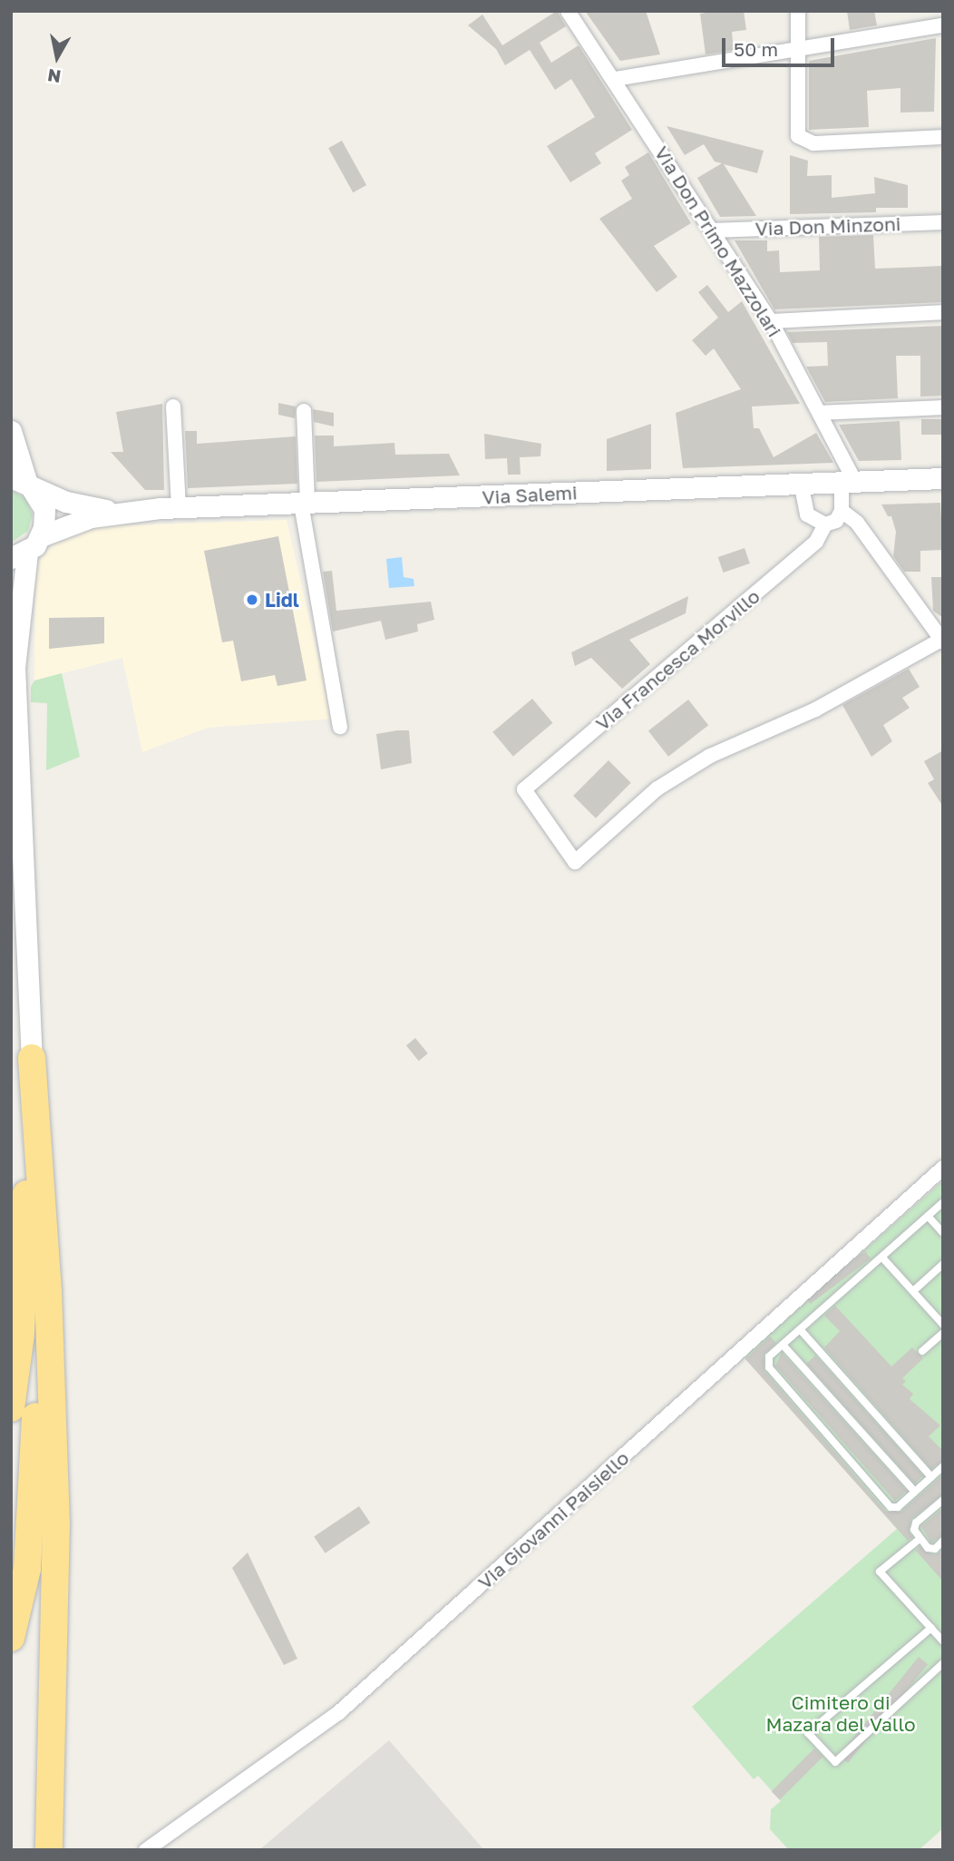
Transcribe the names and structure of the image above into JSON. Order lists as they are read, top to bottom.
{
  "streets": {
    "main road": ["Via Salemi"],
    "street": [
      "Via Don Minzoni",
      "Via Don Primo Mazzolari",
      "Via Francesca Morvillo",
      "Via Giovanni Paisiello"
    ]
  },
  "crossings": [
    ["Via Don Minzoni", "Via Don Primo Mazzolari"],
    ["Via Don Primo Mazzolari", "Via Salemi"]
  ],
  "parks": ["Cimitero di Mazara del Vallo"],
  "places": ["Lidl"],
  "scale_bar": "50 m",
  "north": "bottom"
}
